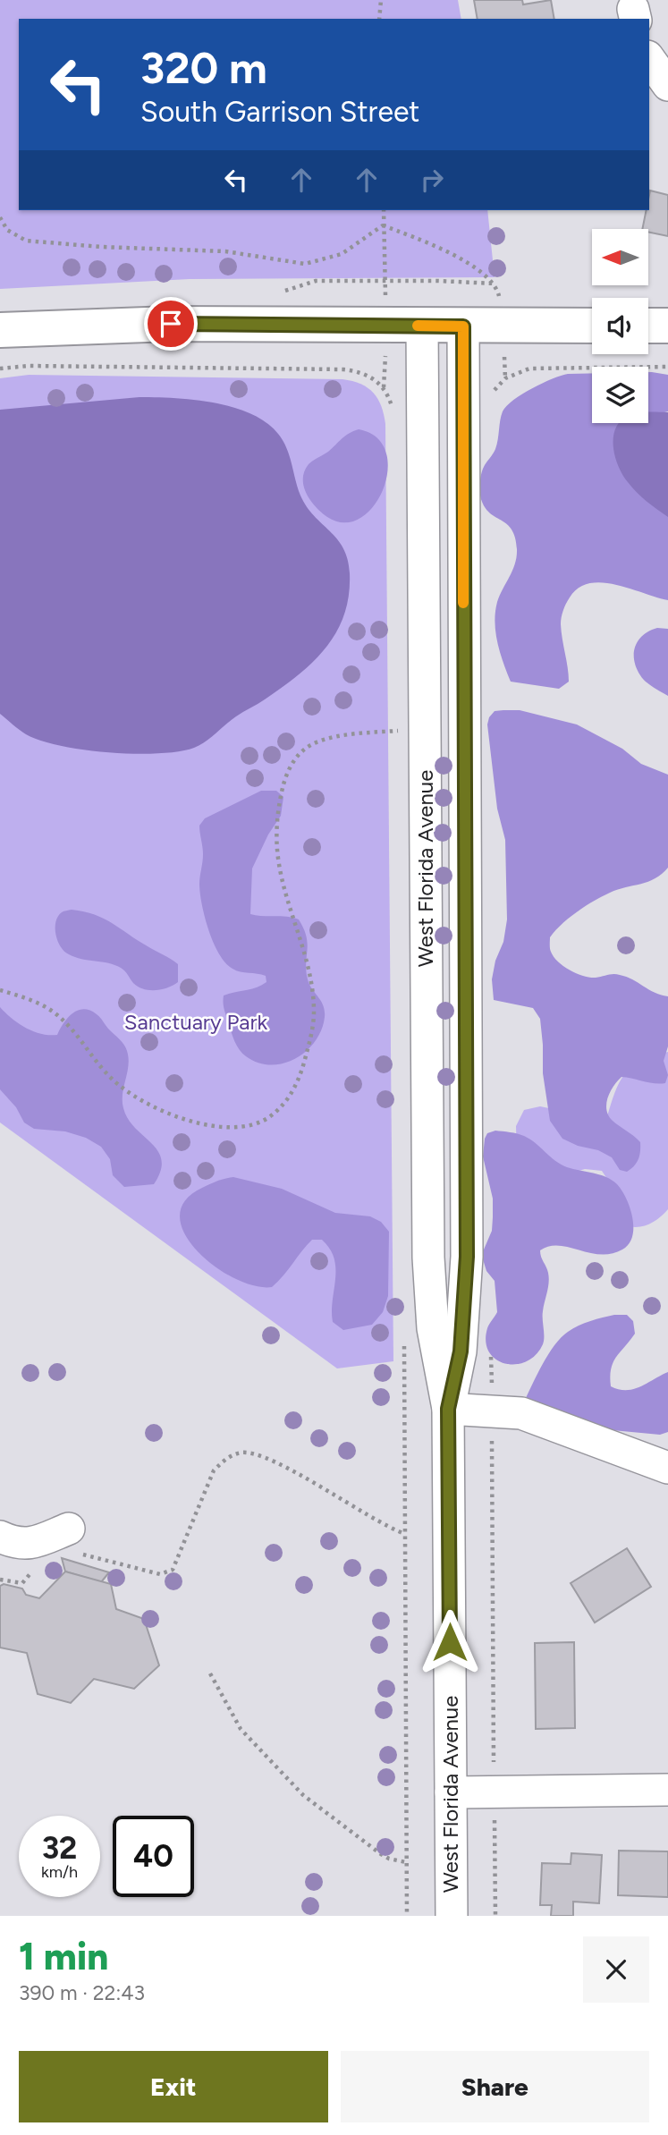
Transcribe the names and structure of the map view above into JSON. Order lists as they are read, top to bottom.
{
  "streets": {
    "street": ["West Florida Avenue"]
  },
  "parks": ["Sanctuary Park"],
  "north": "left",
  "page": {
    "turn": ["320 m", "South Garrison Street"],
    "speed": "32 km/h",
    "limit": "40",
    "heading": ["1 min", "390 m · 22:43"],
    "buttons": ["Exit", "Share"]
  }
}
